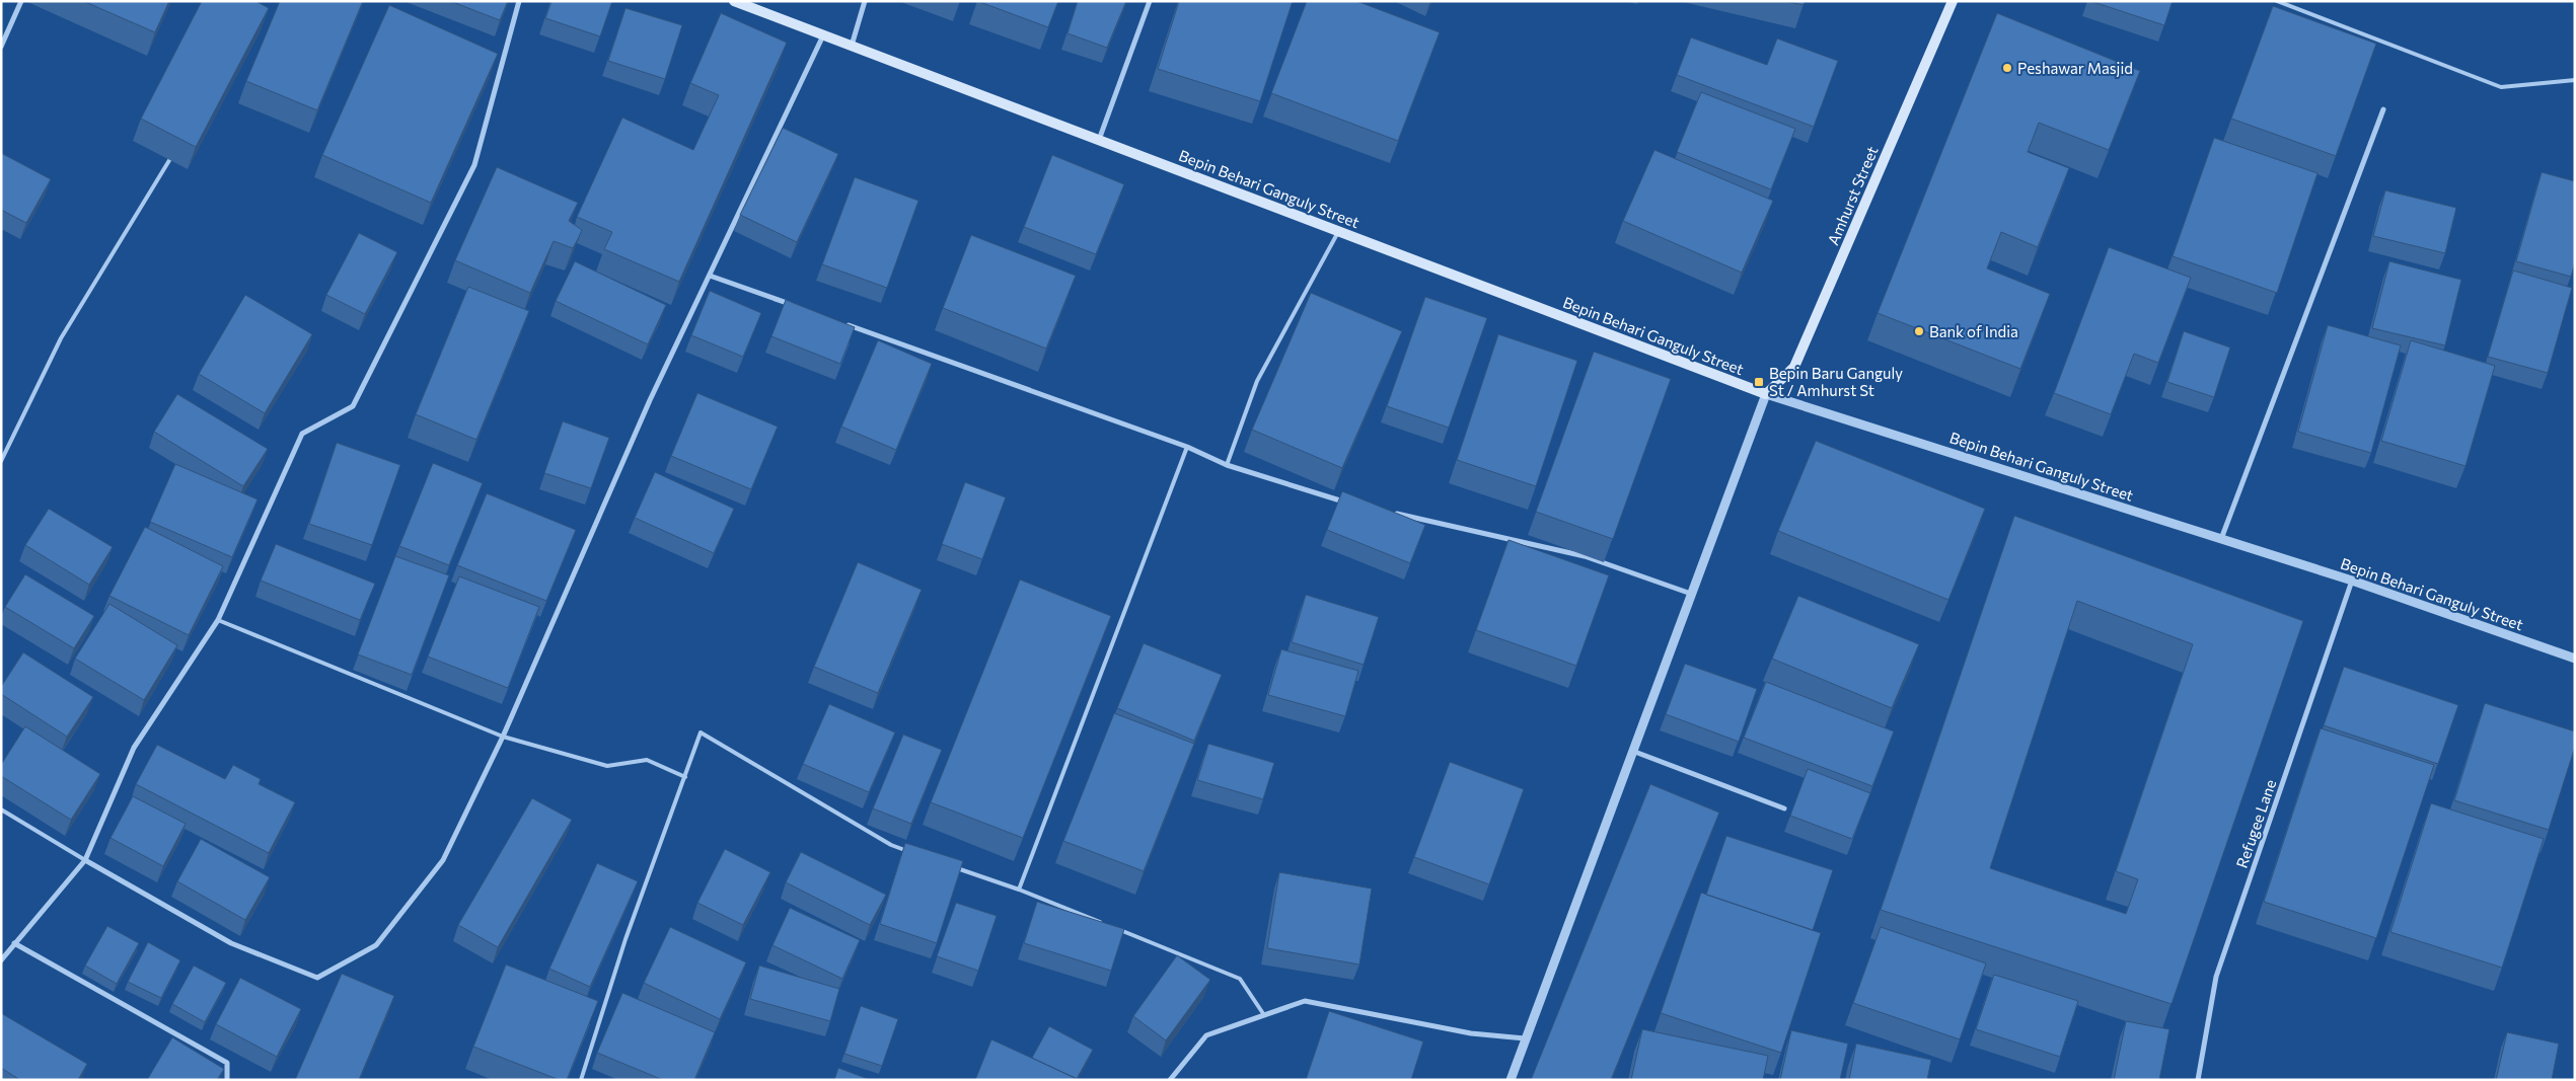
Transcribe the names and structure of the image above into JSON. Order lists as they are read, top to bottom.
{
  "streets": {
    "main road": ["Bepin Behari Ganguly Street", "Amhurst Street"],
    "street": ["Refugee Lane"]
  },
  "crossings": [
    ["Bepin Behari Ganguly Street", "Amhurst Street"],
    ["Bepin Behari Ganguly Street", "Refugee Lane"]
  ],
  "places": {
    "other": ["Peshawar Masjid", "Bank of India"],
    "transit": ["Bepin Baru Ganguly St / Amhurst St"]
  }
}
